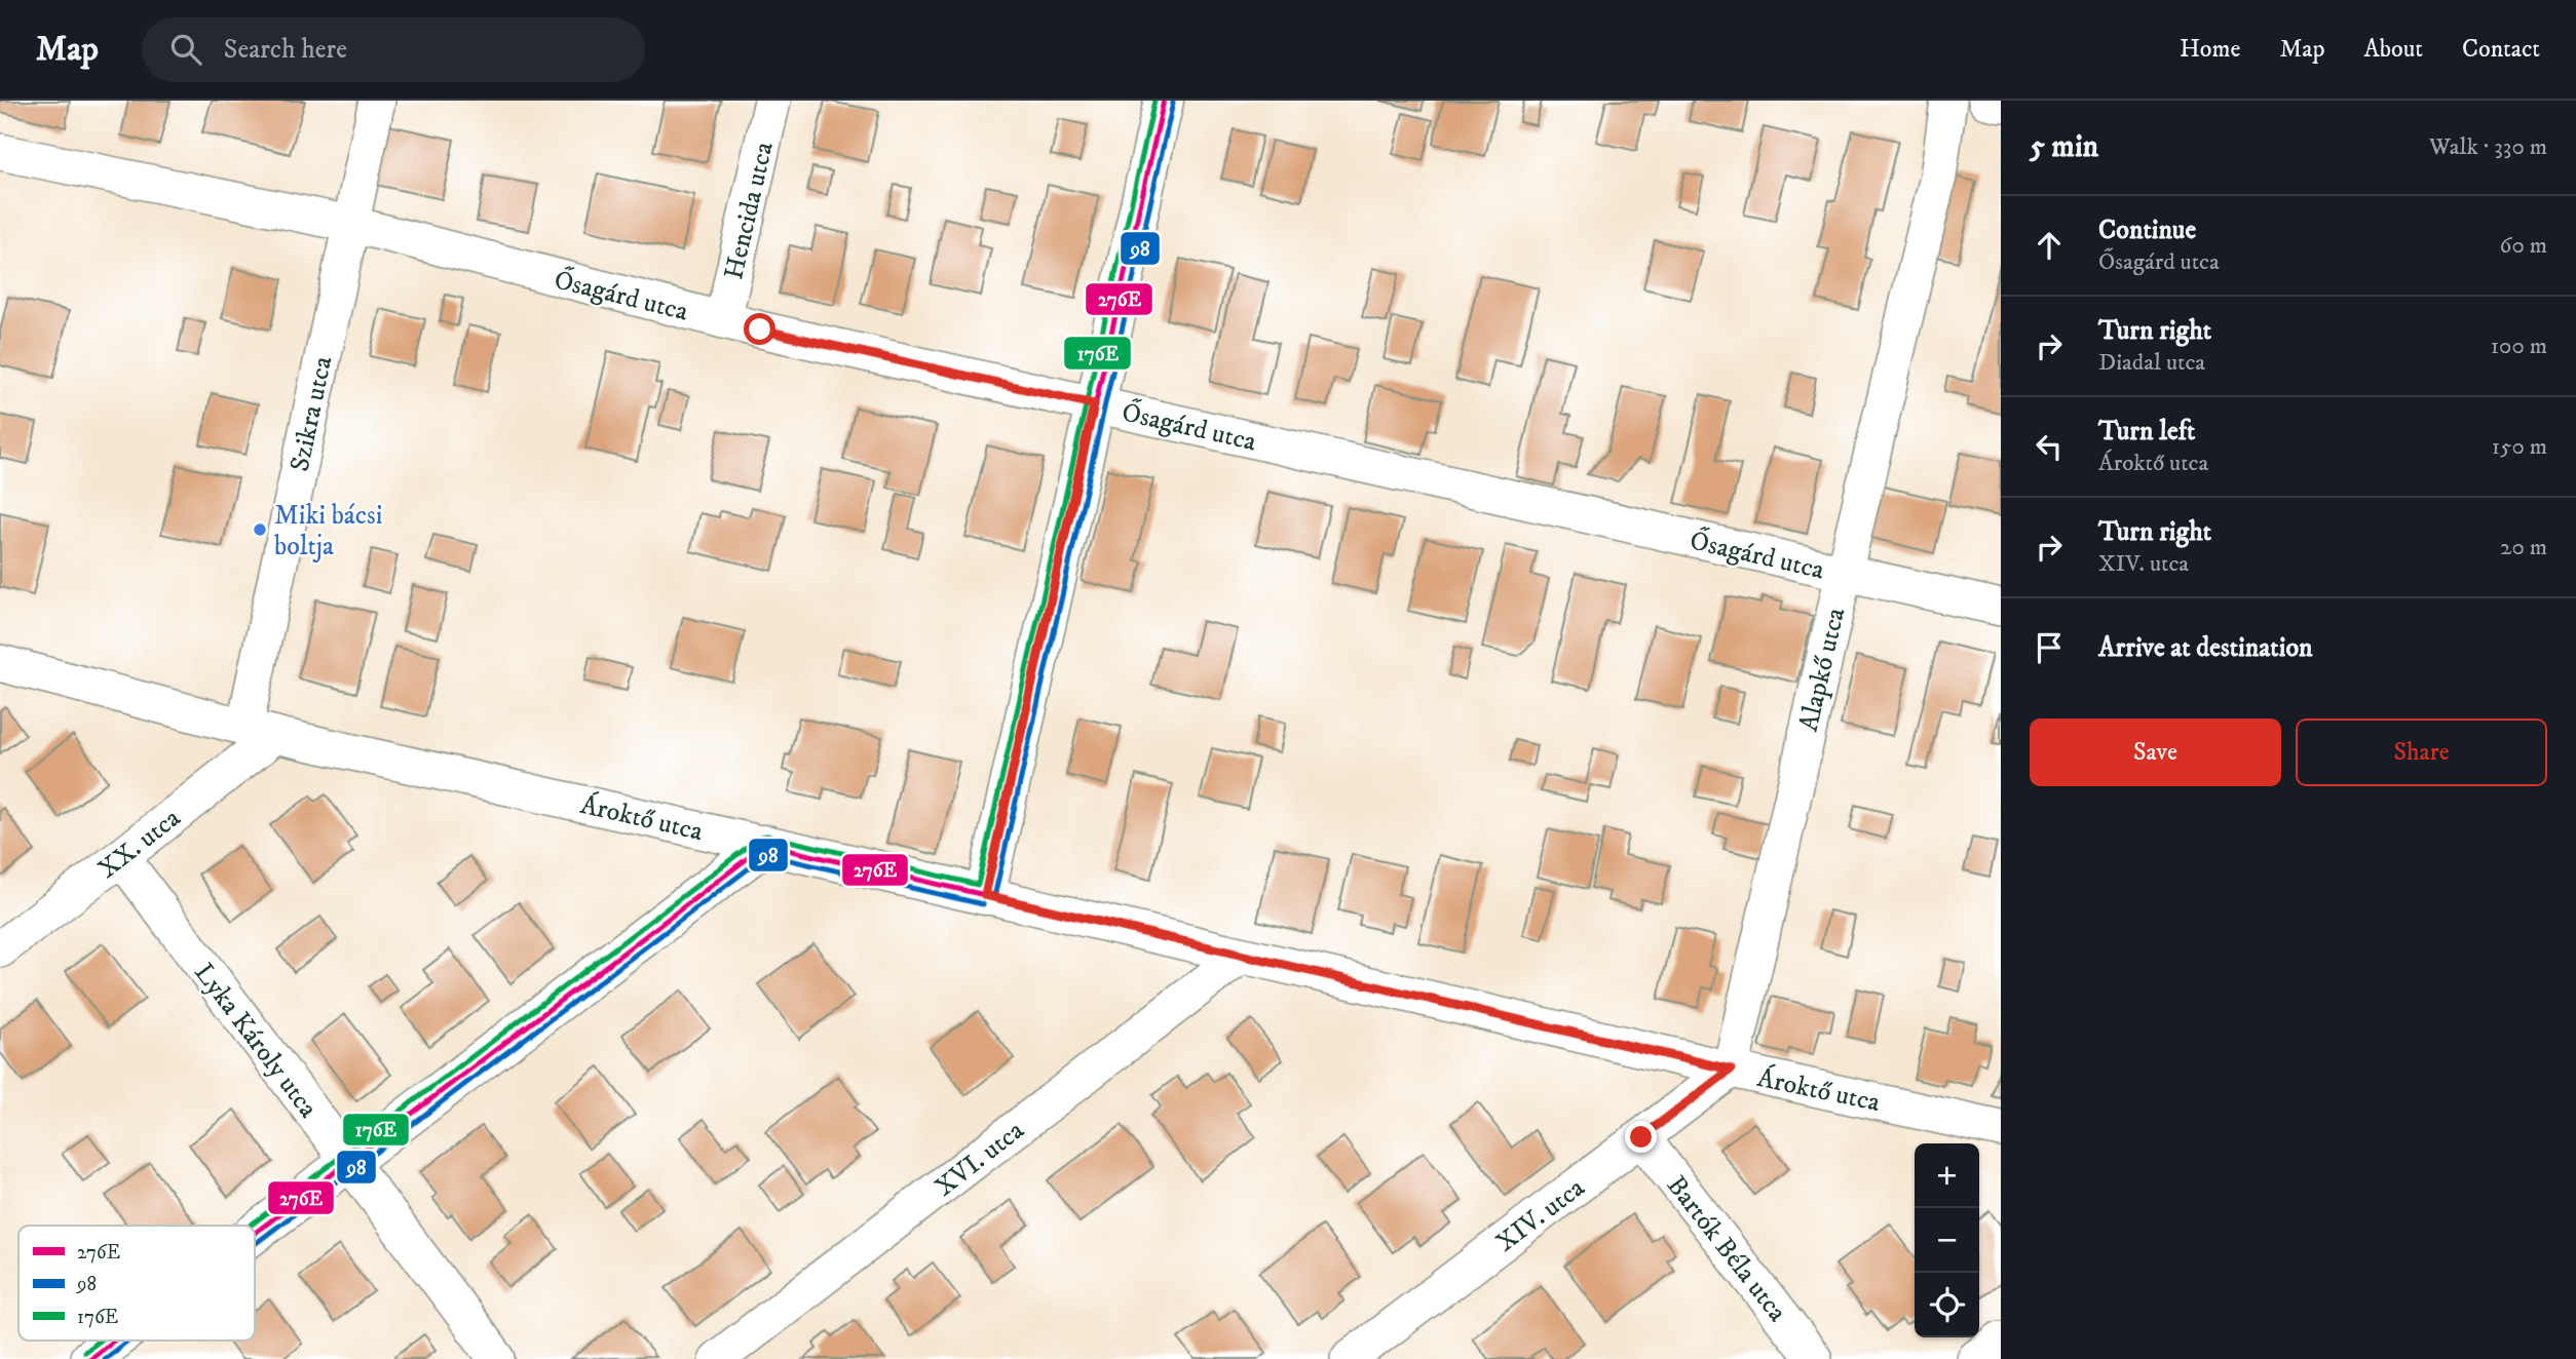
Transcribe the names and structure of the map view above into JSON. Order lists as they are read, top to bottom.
{
  "streets": {
    "street": [
      "Hencida utca",
      "Ősagárd utca",
      "Szikra utca",
      "Alapkő utca",
      "Ároktő utca",
      "XX. utca",
      "Lyka Károly utca",
      "XVI. utca",
      "XIV. utca",
      "Bartók Béla utca"
    ]
  },
  "crossings": [
    ["Hencida utca", "Ősagárd utca"],
    ["Ősagárd utca", "Szikra utca"],
    ["Ősagárd utca", "Alapkő utca"],
    ["Szikra utca", "Ároktő utca"],
    ["Szikra utca", "XX. utca"],
    ["Alapkő utca", "Ároktő utca"],
    ["Alapkő utca", "XIV. utca"],
    ["Ároktő utca", "XX. utca"],
    ["Ároktő utca", "XVI. utca"],
    ["Ároktő utca", "XIV. utca"],
    ["XX. utca", "Lyka Károly utca"],
    ["XIV. utca", "Bartók Béla utca"]
  ],
  "places": ["Miki bácsi boltja"],
  "lines": ["transit line 276E", "transit line 176E", "transit line 98"],
  "legend": ["276E", "98", "176E"],
  "page": {
    "header": "Map",
    "search": "Search here",
    "nav": [
      "Home",
      "Map",
      "About",
      "Contact"
    ],
    "heading": ["5 min", "Walk · 330 m"],
    "list": [
      ["Continue", "Ősagárd utca", "60 m"],
      ["Turn right", "Diadal utca", "100 m"],
      ["Turn left", "Ároktő utca", "150 m"],
      ["Turn right", "XIV. utca", "20 m"],
      "Arrive at destination"
    ],
    "buttons": ["Save", "Share"],
    "map_buttons": ["+", "−"]
  }
}
